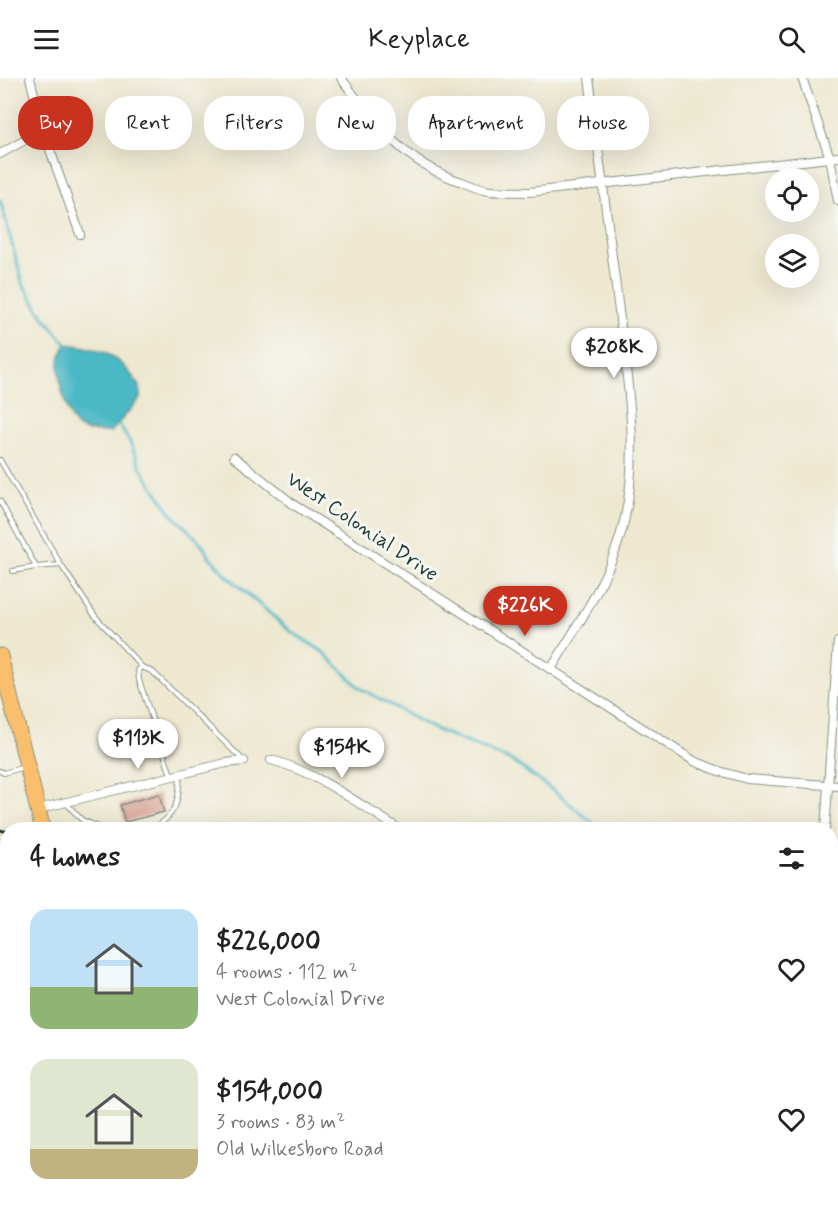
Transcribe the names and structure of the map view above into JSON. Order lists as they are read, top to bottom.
{
  "streets": {
    "street": ["West Colonial Drive"]
  },
  "page": {
    "header": "Keyplace",
    "chip": [
      "Buy",
      "Rent",
      "Filters",
      "New",
      "Apartment",
      "House"
    ],
    "price": [
      "$208K",
      "$226K",
      "$113K",
      "$154K"
    ],
    "heading": "4 homes",
    "list": [
      {
        "name": "$226,000",
        "note": "4 rooms · 112 m² · West Colonial Drive"
      },
      {
        "name": "$154,000",
        "note": "3 rooms · 83 m² · Old Wilkesboro Road"
      }
    ]
  }
}
